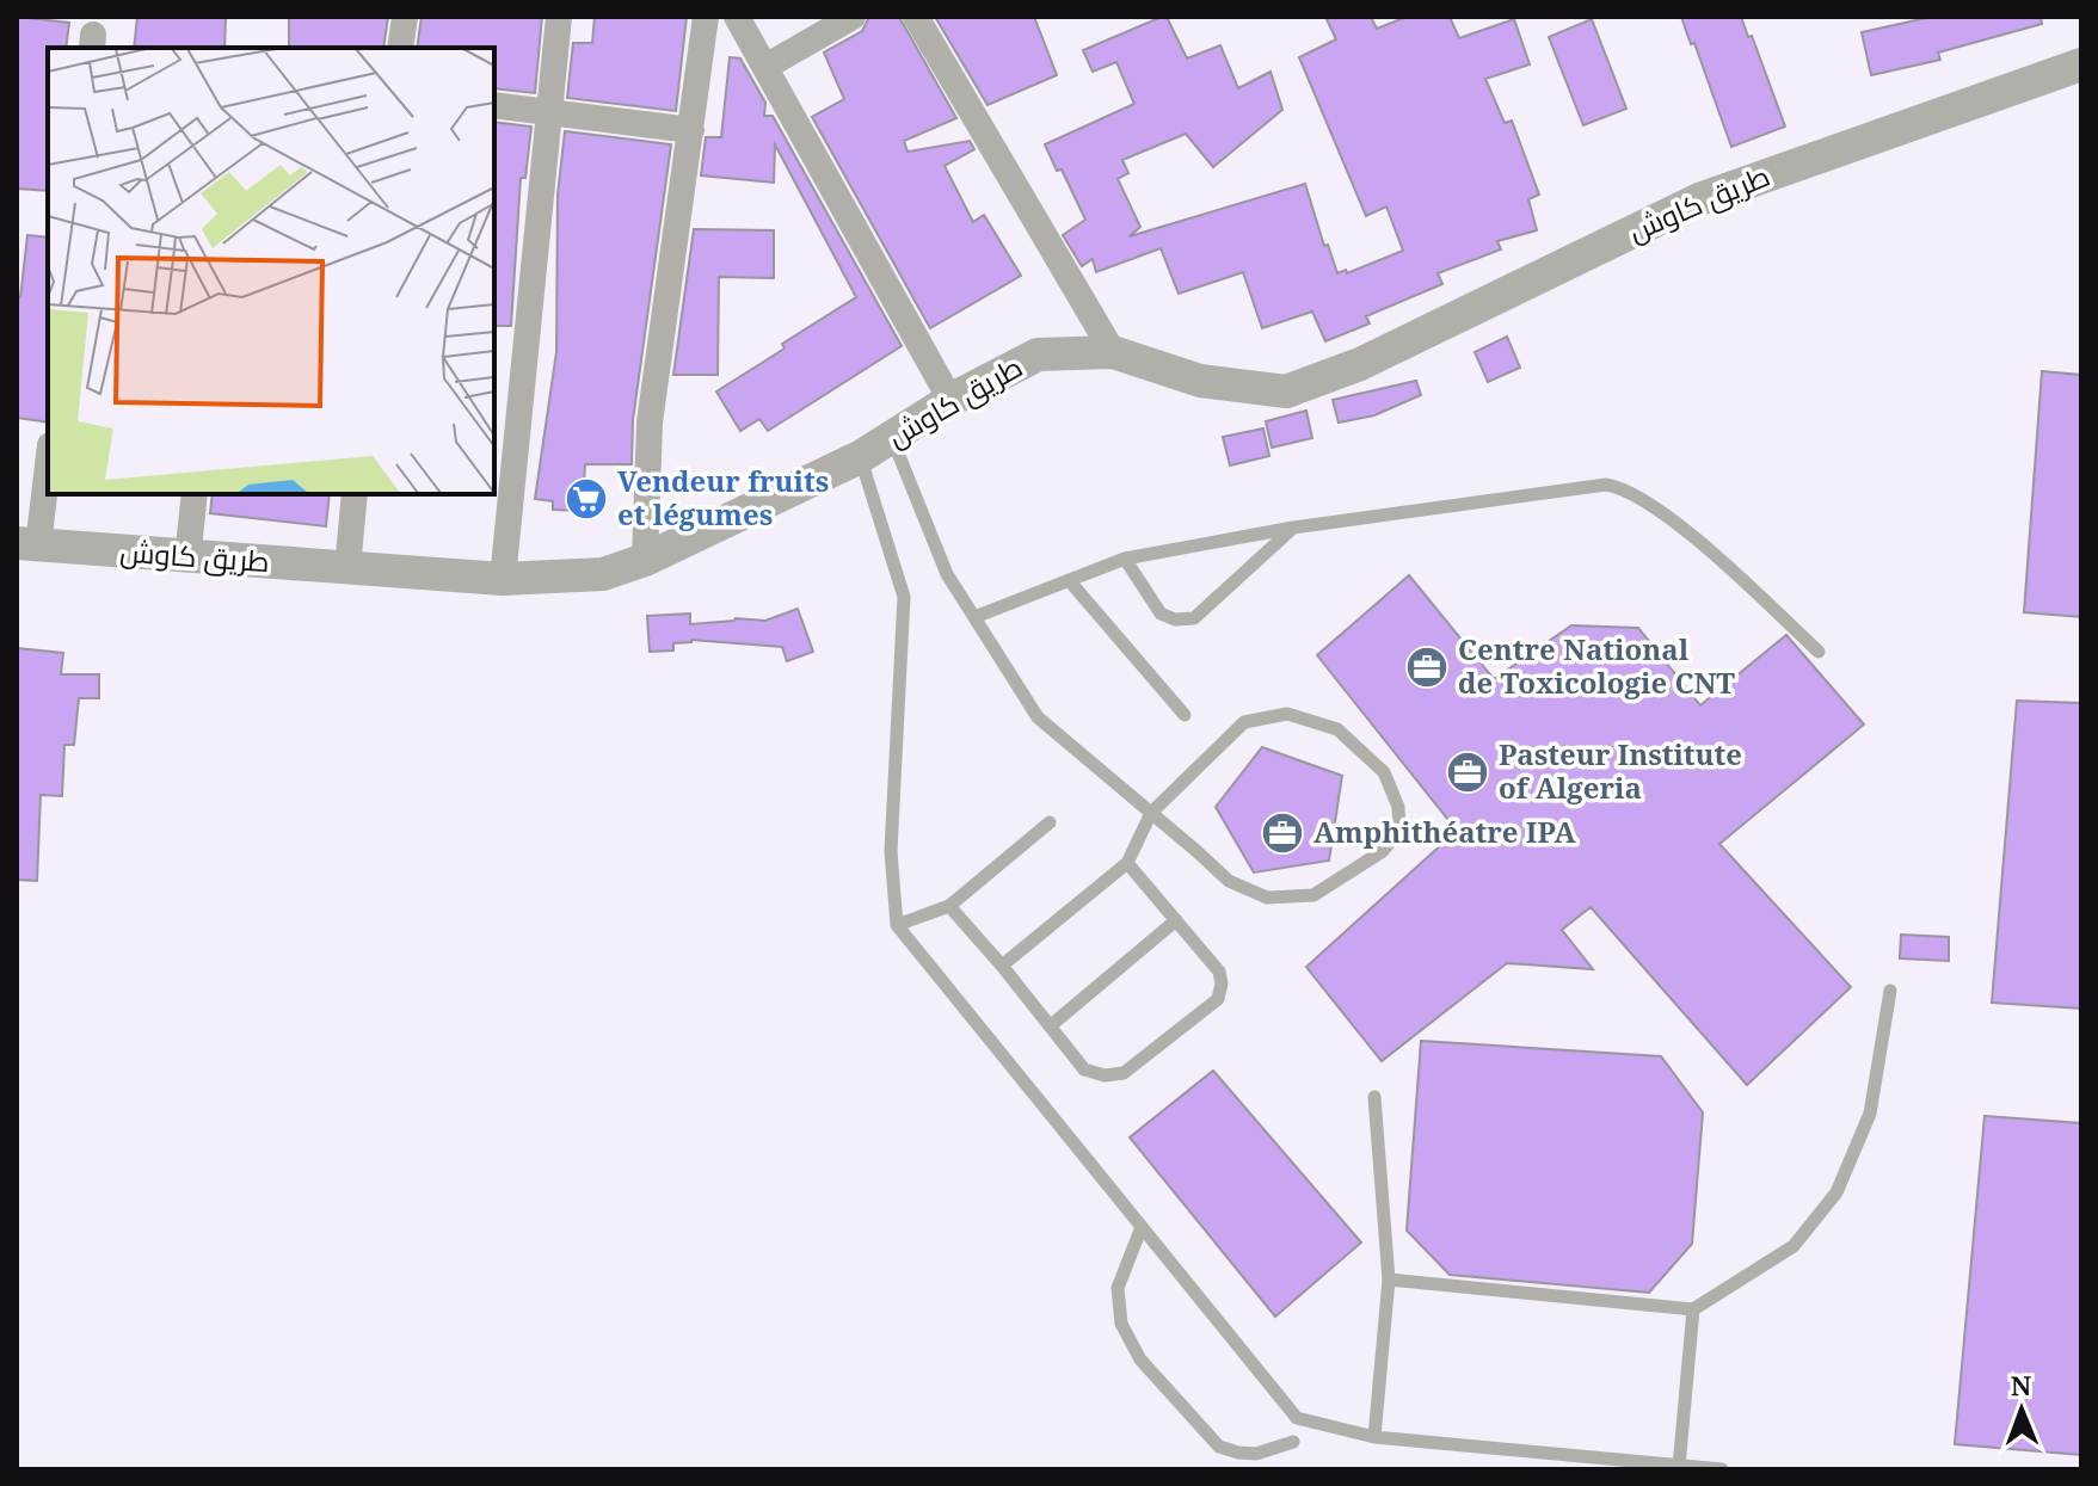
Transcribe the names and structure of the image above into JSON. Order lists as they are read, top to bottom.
{
  "streets": {
    "street": ["طريق كاوش"]
  },
  "places": {
    "supermarket": ["Vendeur fruits et légumes"],
    "office": ["Centre National de Toxicologie CNT", "Pasteur Institute of Algeria", "Amphithéatre IPA"]
  },
  "north": "top"
}
